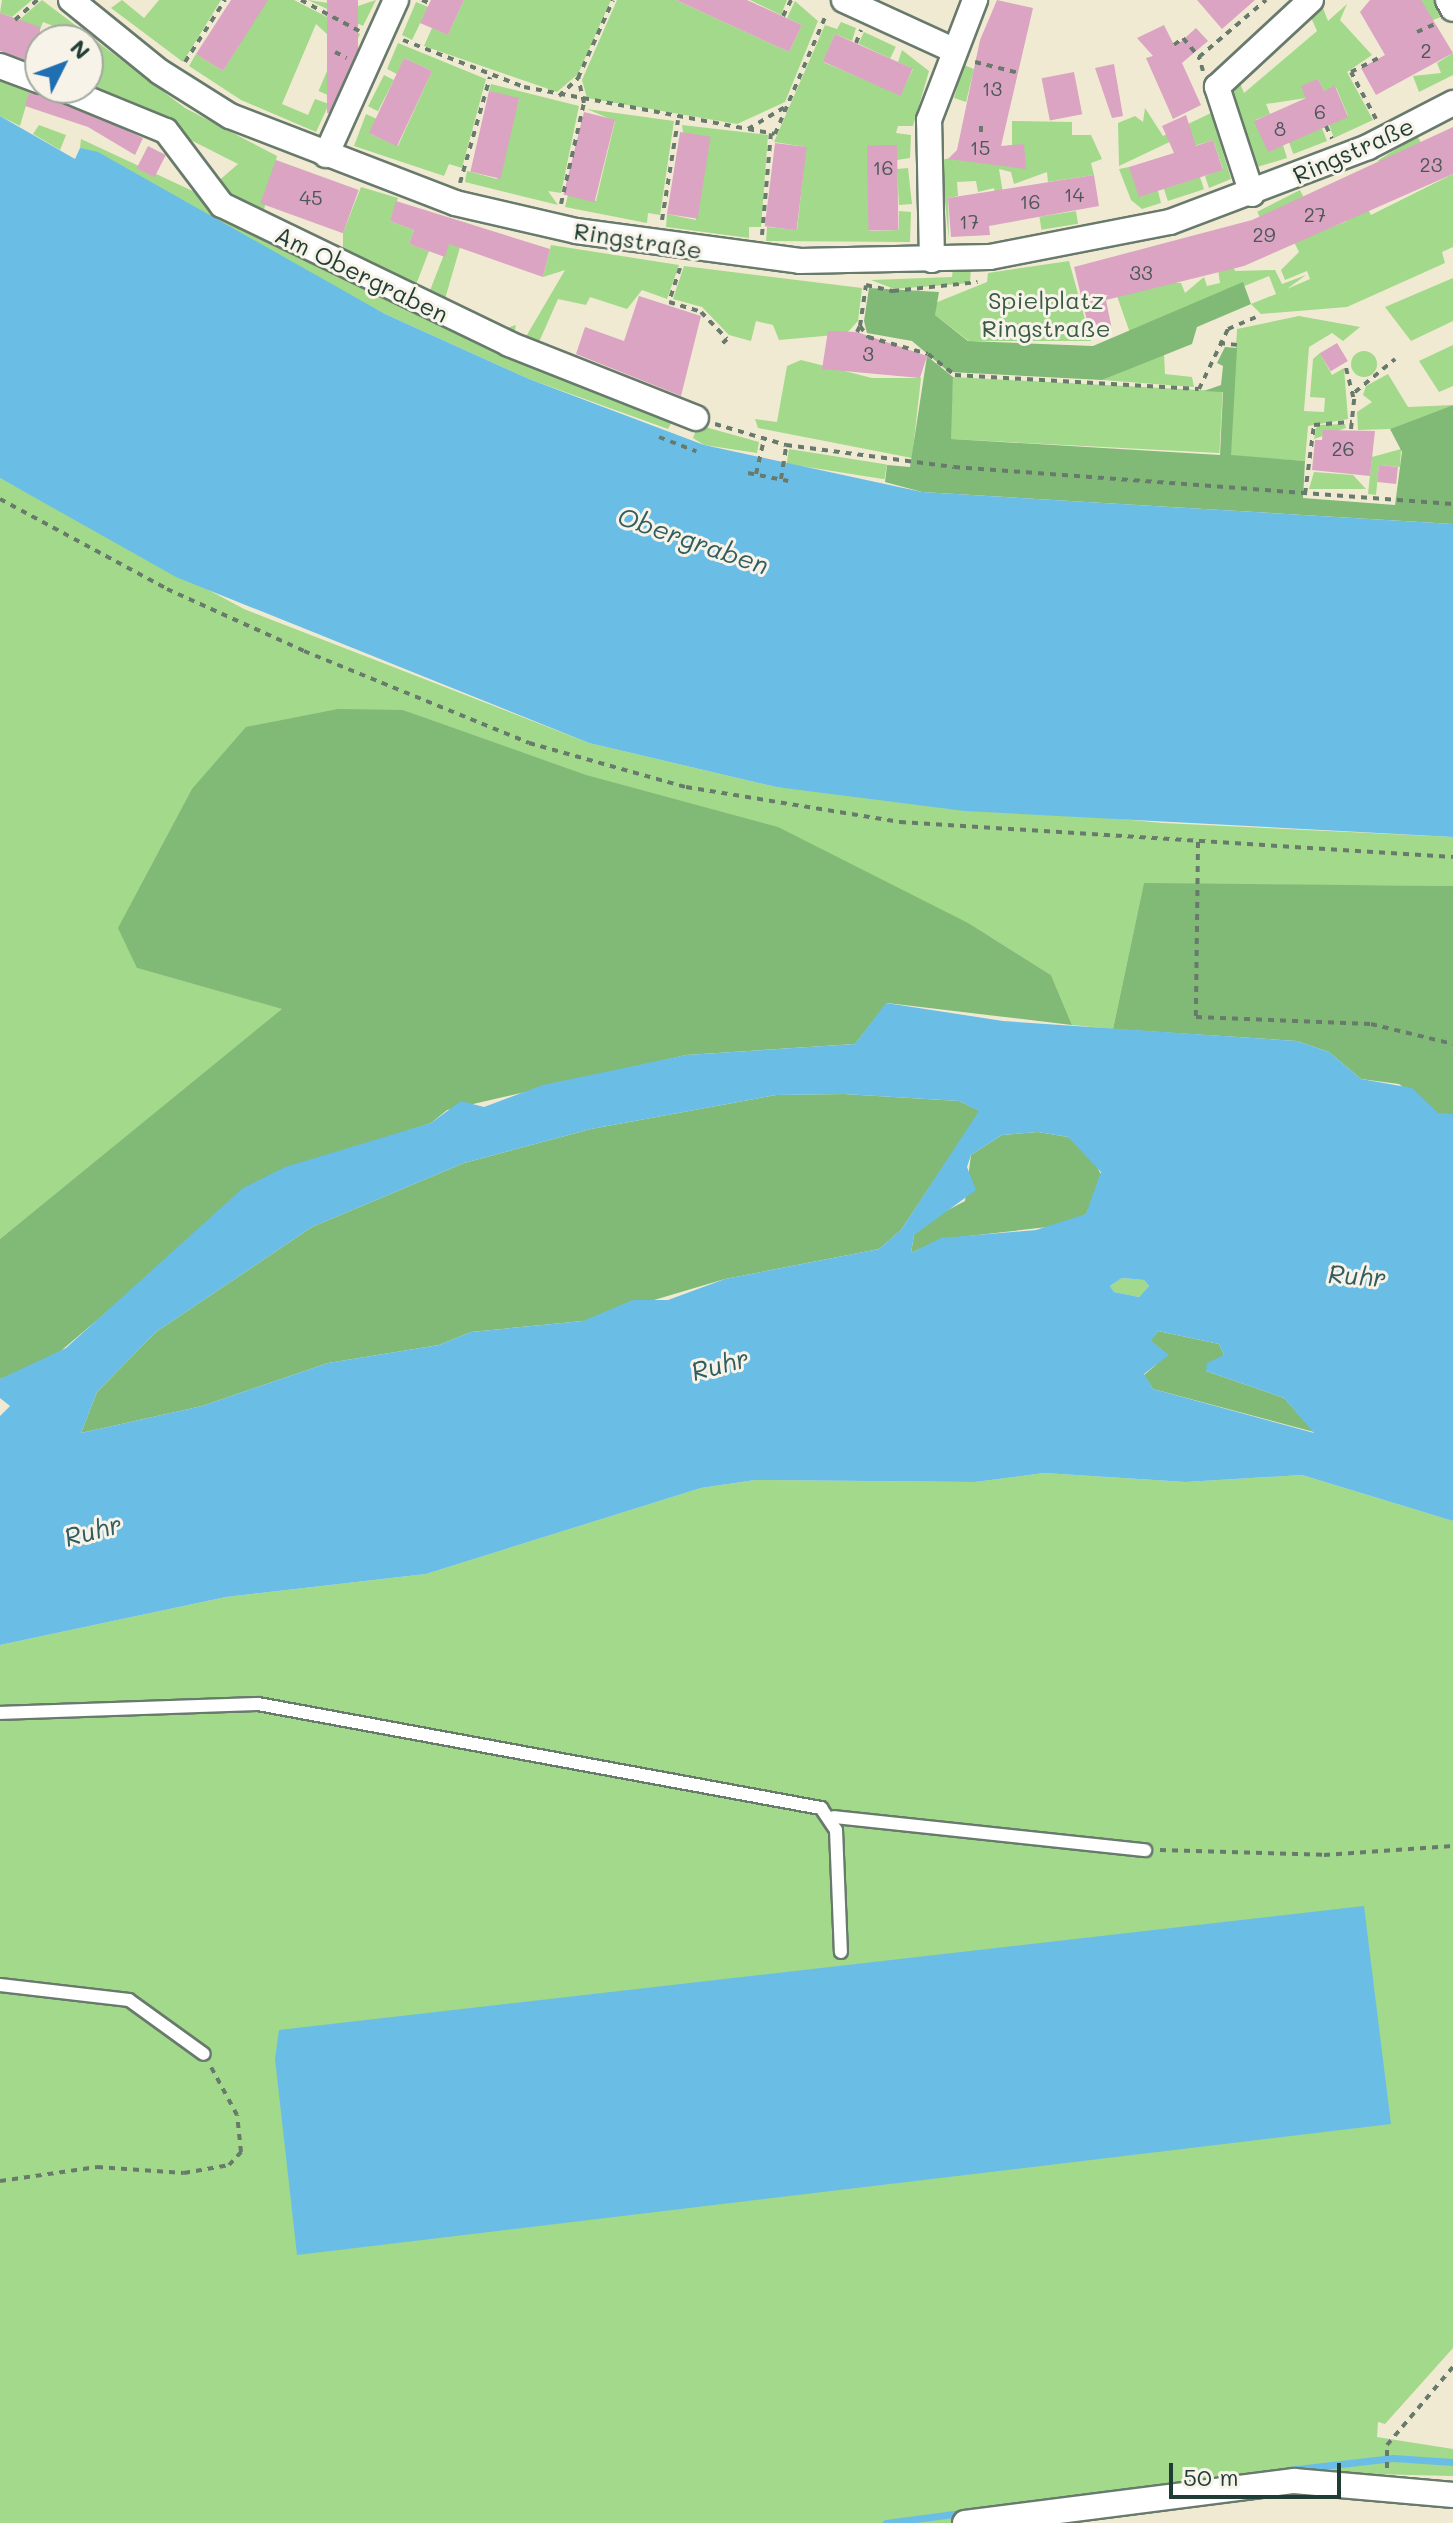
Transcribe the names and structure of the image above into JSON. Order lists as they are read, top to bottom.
{
  "streets": {
    "street": ["Ringstraße", "Am Obergraben"]
  },
  "water": ["Obergraben", "Ruhr"],
  "parks": ["Spielplatz Ringstraße"],
  "house_numbers": [
    "2",
    "13",
    "6",
    "8",
    "15",
    "23",
    "16",
    "14",
    "45",
    "16",
    "27",
    "17",
    "29",
    "33",
    "3",
    "26"
  ],
  "scale_bar": "50 m",
  "north": "top right"
}
